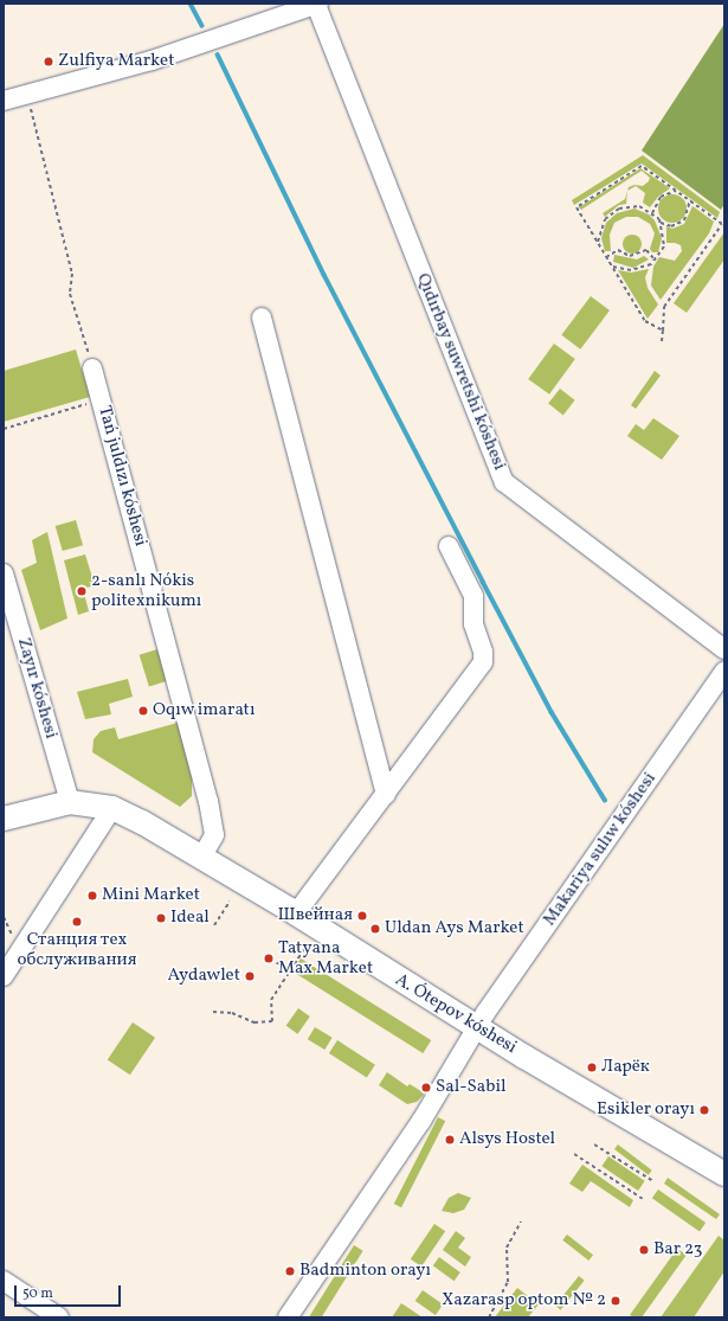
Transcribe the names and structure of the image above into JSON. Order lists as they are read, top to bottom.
{
  "streets": {
    "main road": ["A. Ótepov kóshesi"],
    "street": [
      "Qıdırbay suwretshi kóshesi",
      "Tań juldızı kóshesi",
      "Zayır kóshesi",
      "Makariya sulıw kóshesi"
    ]
  },
  "crossings": [
    ["Tań juldızı kóshesi", "A. Ótepov kóshesi"],
    ["Zayır kóshesi", "A. Ótepov kóshesi"],
    ["Makariya sulıw kóshesi", "A. Ótepov kóshesi"]
  ],
  "places": [
    "Zulfiya Market",
    "2-sanlı Nókis politexnikumı",
    "Oqıw imaratı",
    "Mini Market",
    "Швейная",
    "Ideal",
    "Станция тех обслуживания",
    "Uldan Ays Market",
    "Tatyana Max Market",
    "Aydawlet",
    "Ларёк",
    "Sal-Sabil",
    "Esikler orayı",
    "Alsys Hostel",
    "Bar 23",
    "Badminton orayı",
    "Xazarasp optom № 2"
  ],
  "scale_bar": "50 m"
}
